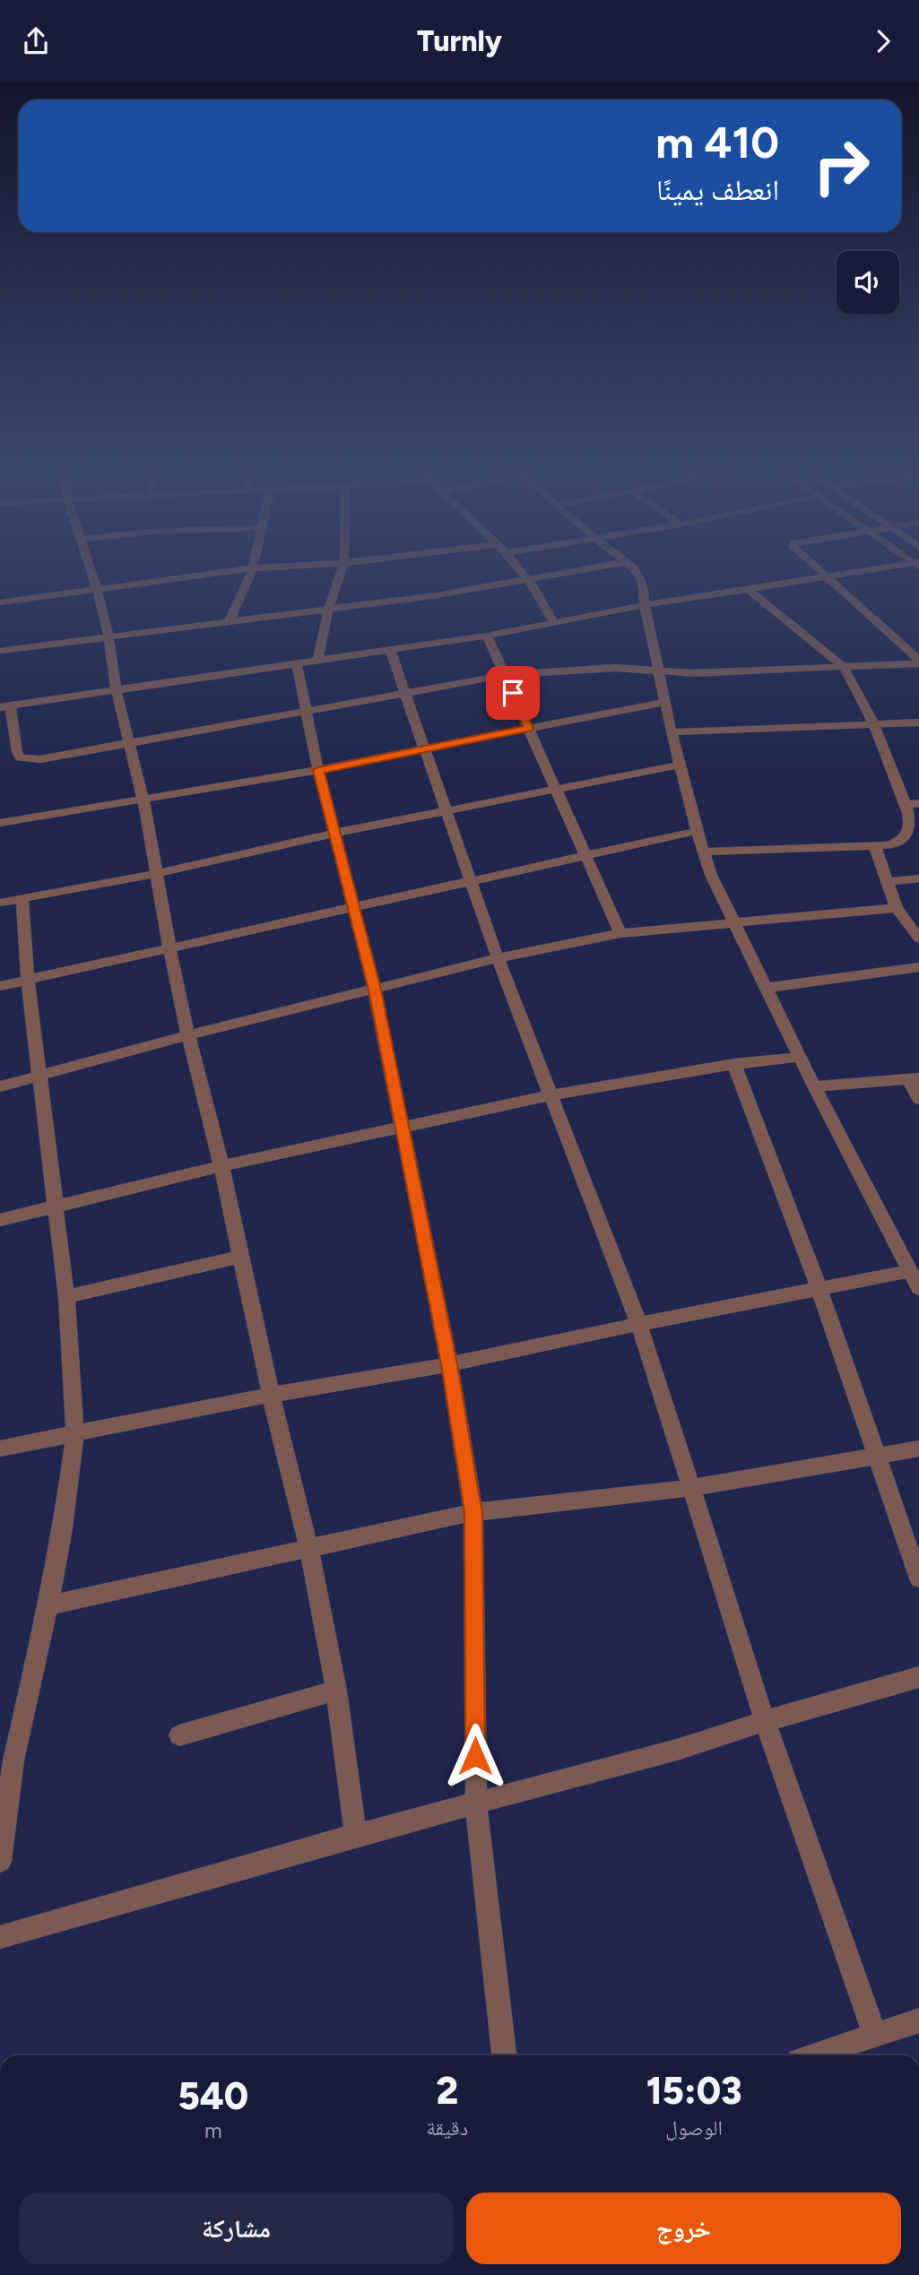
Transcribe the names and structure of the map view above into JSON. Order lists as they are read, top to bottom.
{
  "page": {
    "header": "Turnly",
    "turn": ["410 m", "انعطف يمينًا"],
    "eta": [
      "15:03",
      "الوصول",
      "2",
      "دقيقة",
      "540",
      "m"
    ],
    "buttons": ["خروج", "مشاركة"]
  }
}
